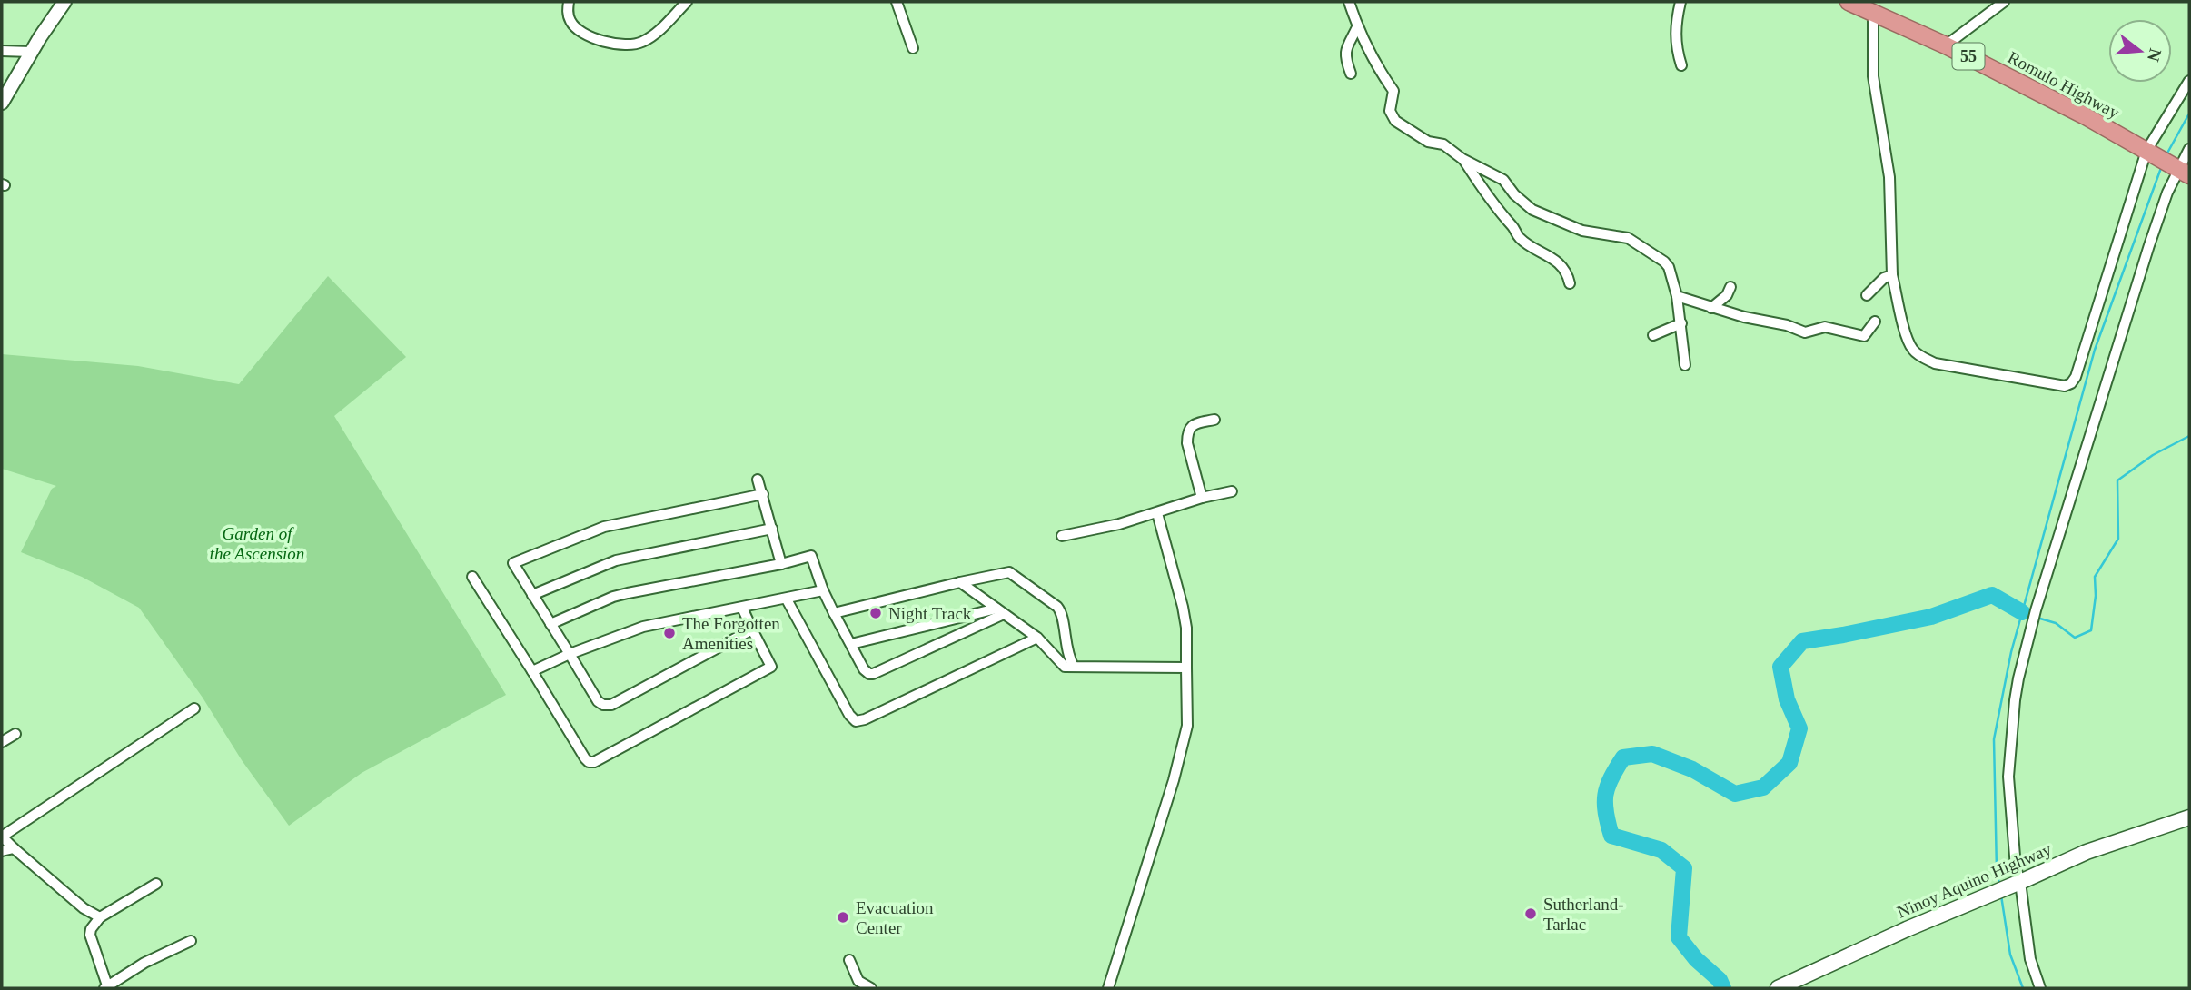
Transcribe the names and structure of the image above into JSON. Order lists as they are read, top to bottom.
{
  "streets": {
    "highway": ["55", "Romulo Highway"],
    "main road": ["Ninoy Aquino Highway"]
  },
  "parks": ["Garden of the Ascension"],
  "places": [
    "Night Track",
    "The Forgotten Amenities",
    "Sutherland- Tarlac",
    "Evacuation Center"
  ],
  "north": "right"
}
